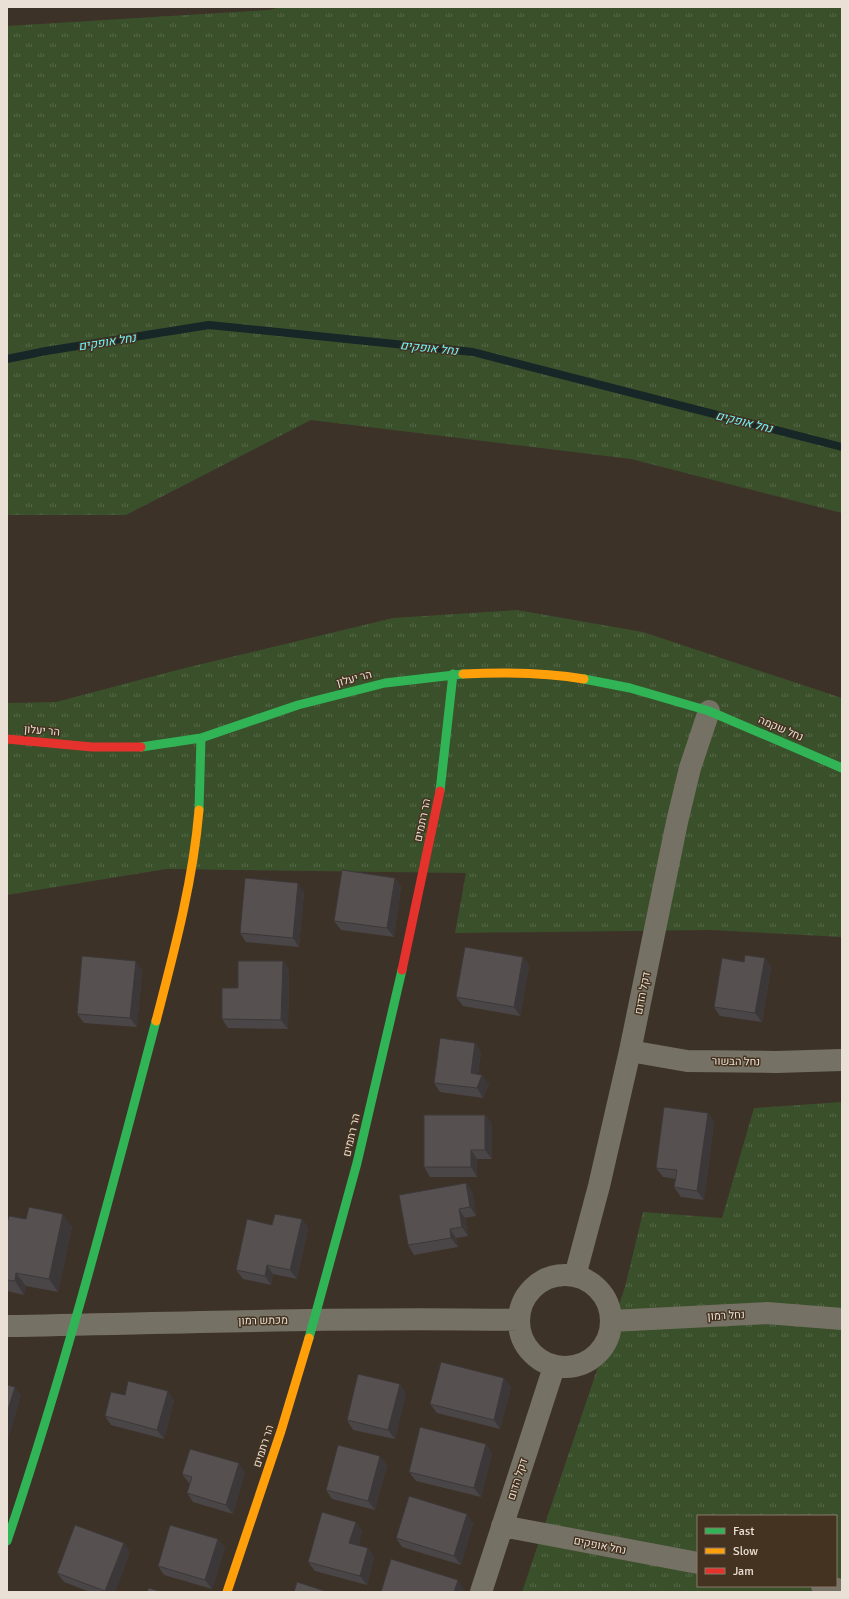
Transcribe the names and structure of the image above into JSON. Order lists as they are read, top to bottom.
{
  "streets": {
    "street": [
      "הר יעלון",
      "נחל שקמה",
      "הר רתמים",
      "דקל הדום",
      "נחל הבשור",
      "נחל רמון",
      "מכתש רמון",
      "נחל אופקים"
    ]
  },
  "crossings": [
    ["הר יעלון", "נחל שקמה"],
    ["הר יעלון", "הר רתמים"],
    ["הר יעלון", "דקל הדום"],
    ["נחל שקמה", "דקל הדום"],
    ["הר רתמים", "מכתש רמון"],
    ["דקל הדום", "נחל הבשור"],
    ["דקל הדום", "נחל רמון"],
    ["דקל הדום", "מכתש רמון"],
    ["דקל הדום", "נחל אופקים"],
    ["נחל רמון", "מכתש רמון"]
  ],
  "water": ["נחל אופקים"],
  "legend": ["Fast", "Slow", "Jam"]
}
